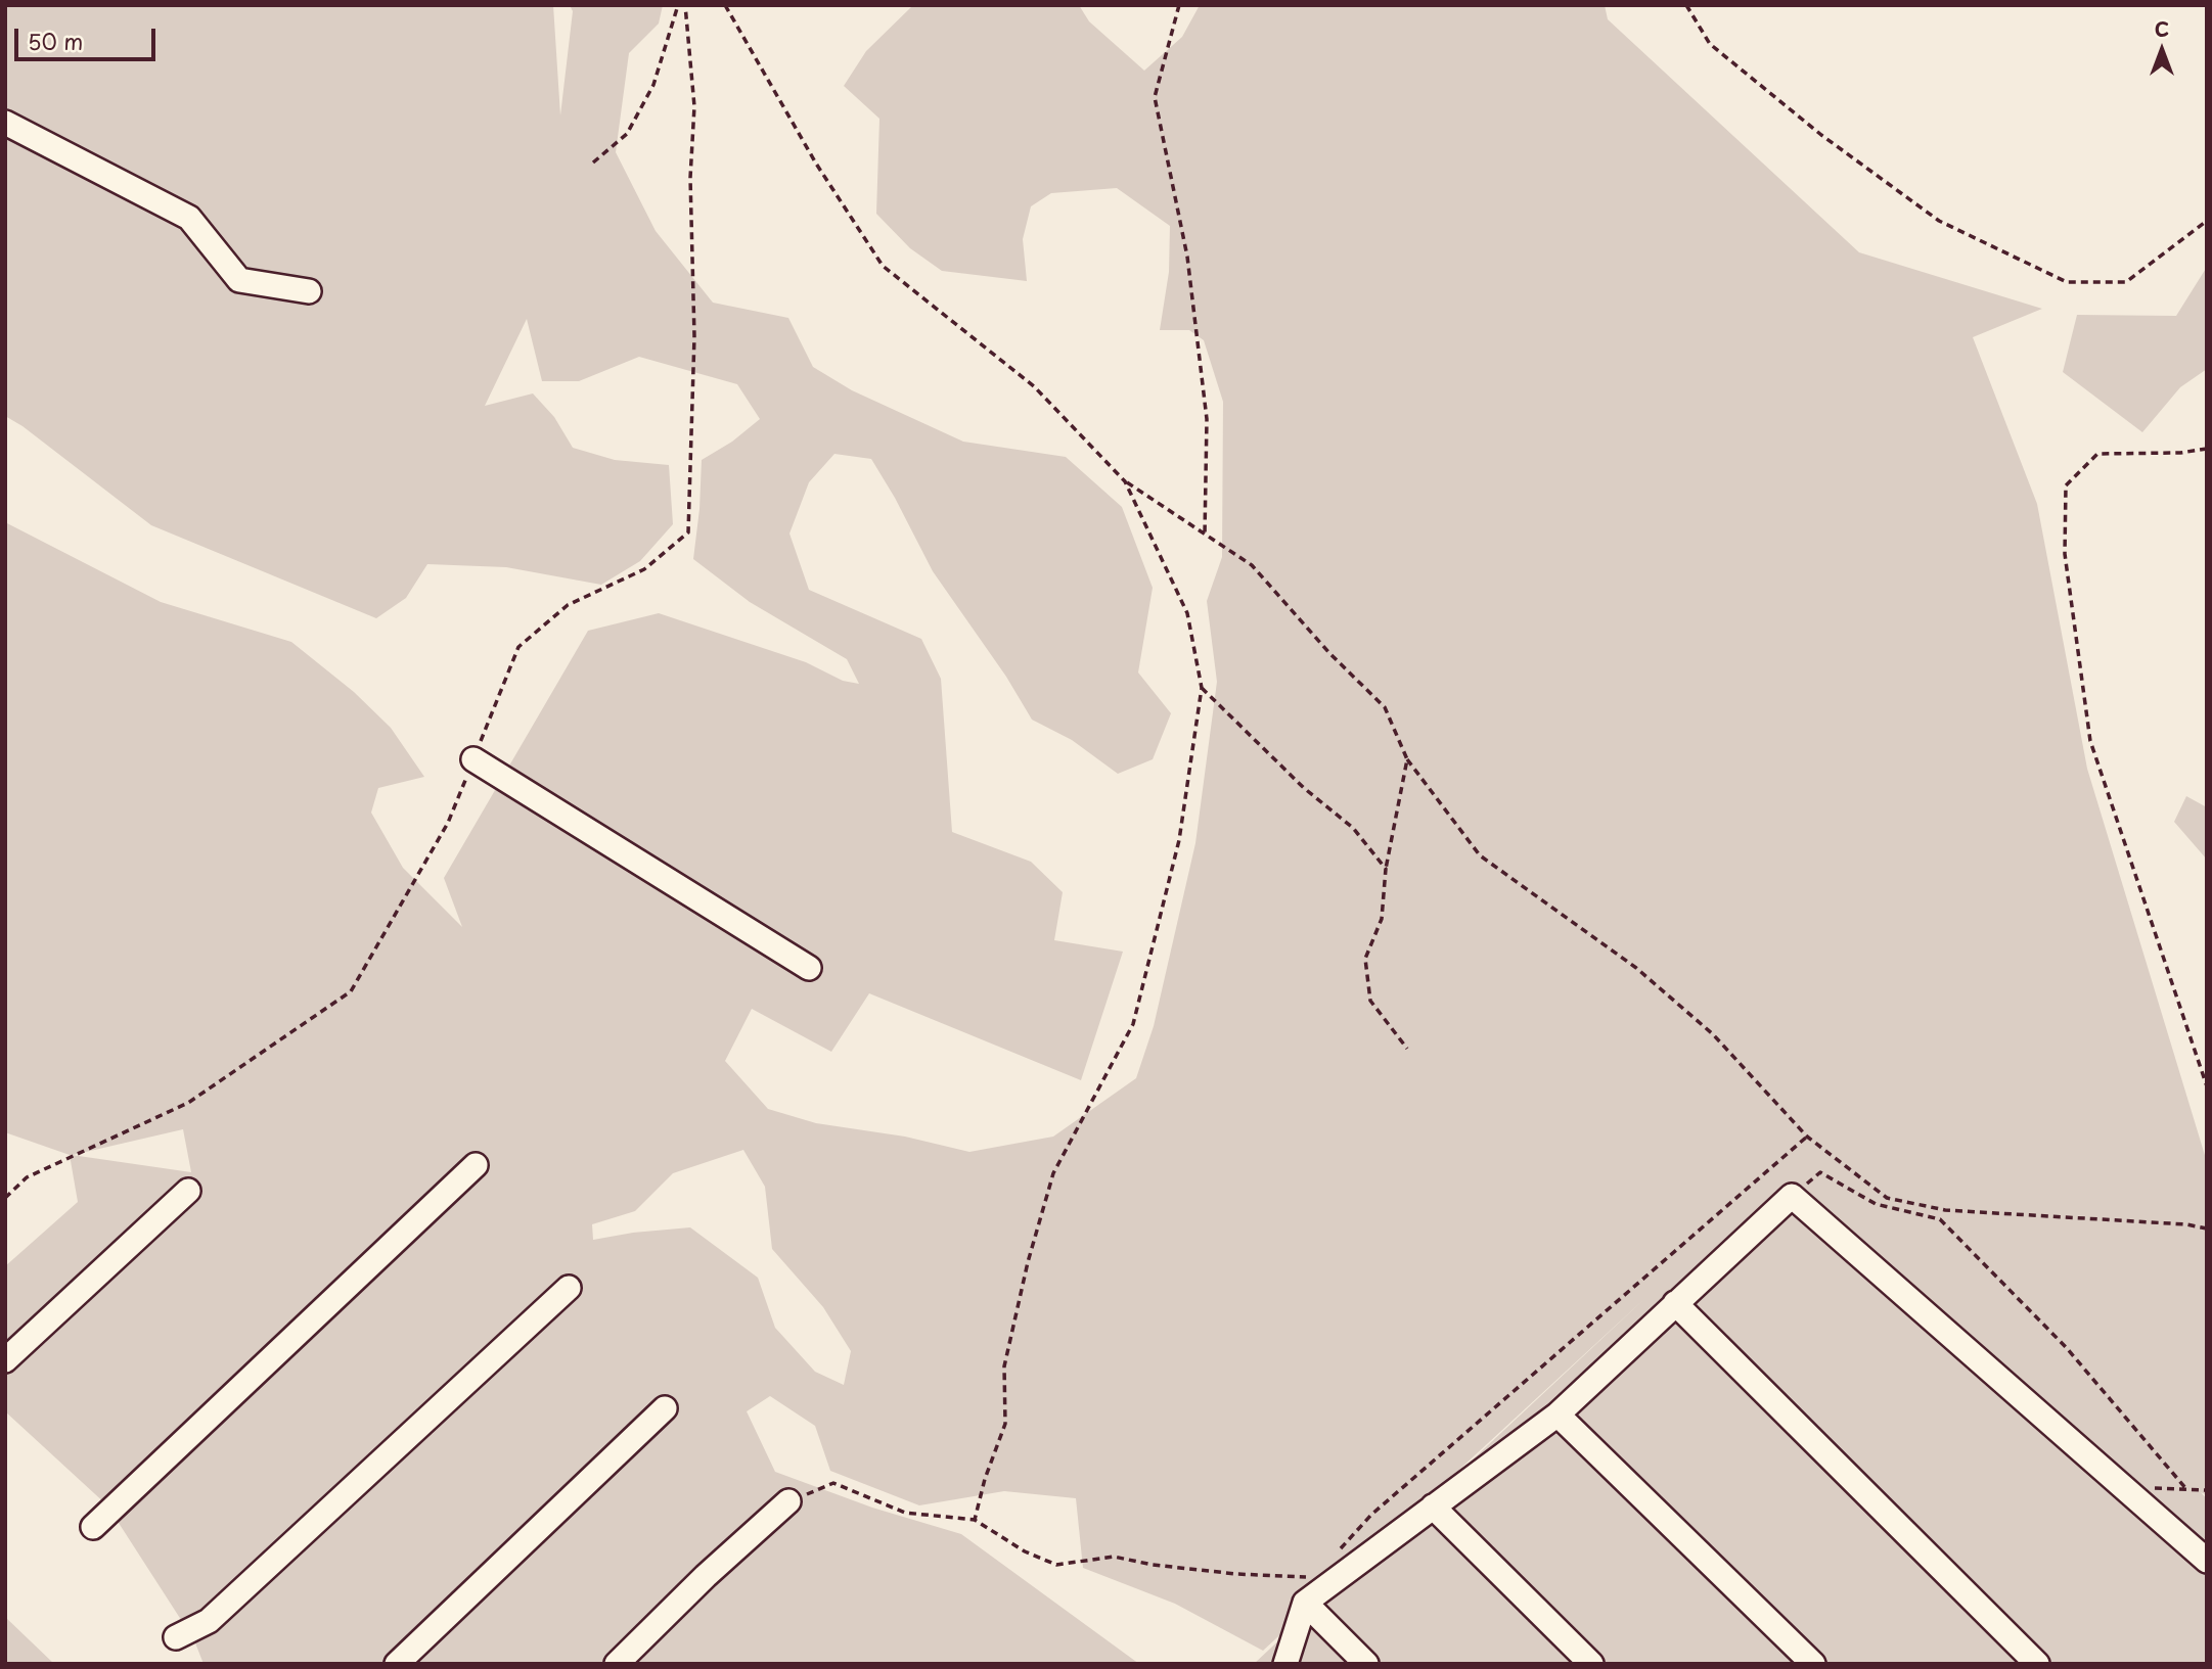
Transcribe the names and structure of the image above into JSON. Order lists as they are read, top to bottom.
{
  "scale_bar": "50 m",
  "north": "top"
}
